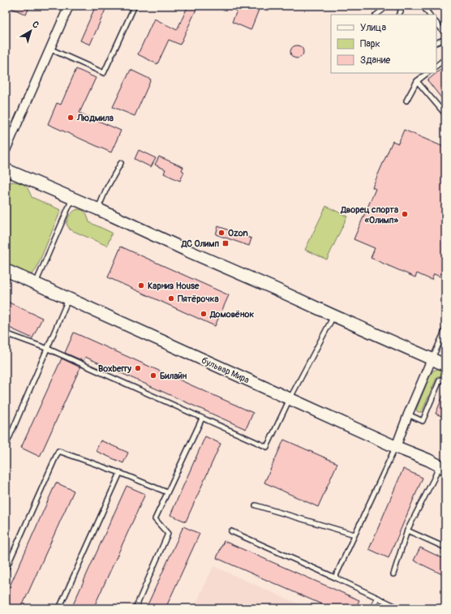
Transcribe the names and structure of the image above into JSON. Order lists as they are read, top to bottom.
{
  "streets": {
    "street": ["бульвар Мира"]
  },
  "places": {
    "other": [
      "Людмила",
      "Дворец спорта «Олимп»",
      "Ozon",
      "Карниз House",
      "Пятёрочка",
      "Домовёнок",
      "Boxberry",
      "Билайн"
    ],
    "transit": ["ДС Олимп"]
  },
  "legend": ["Улица", "Парк", "Здание"],
  "north": "top right"
}
